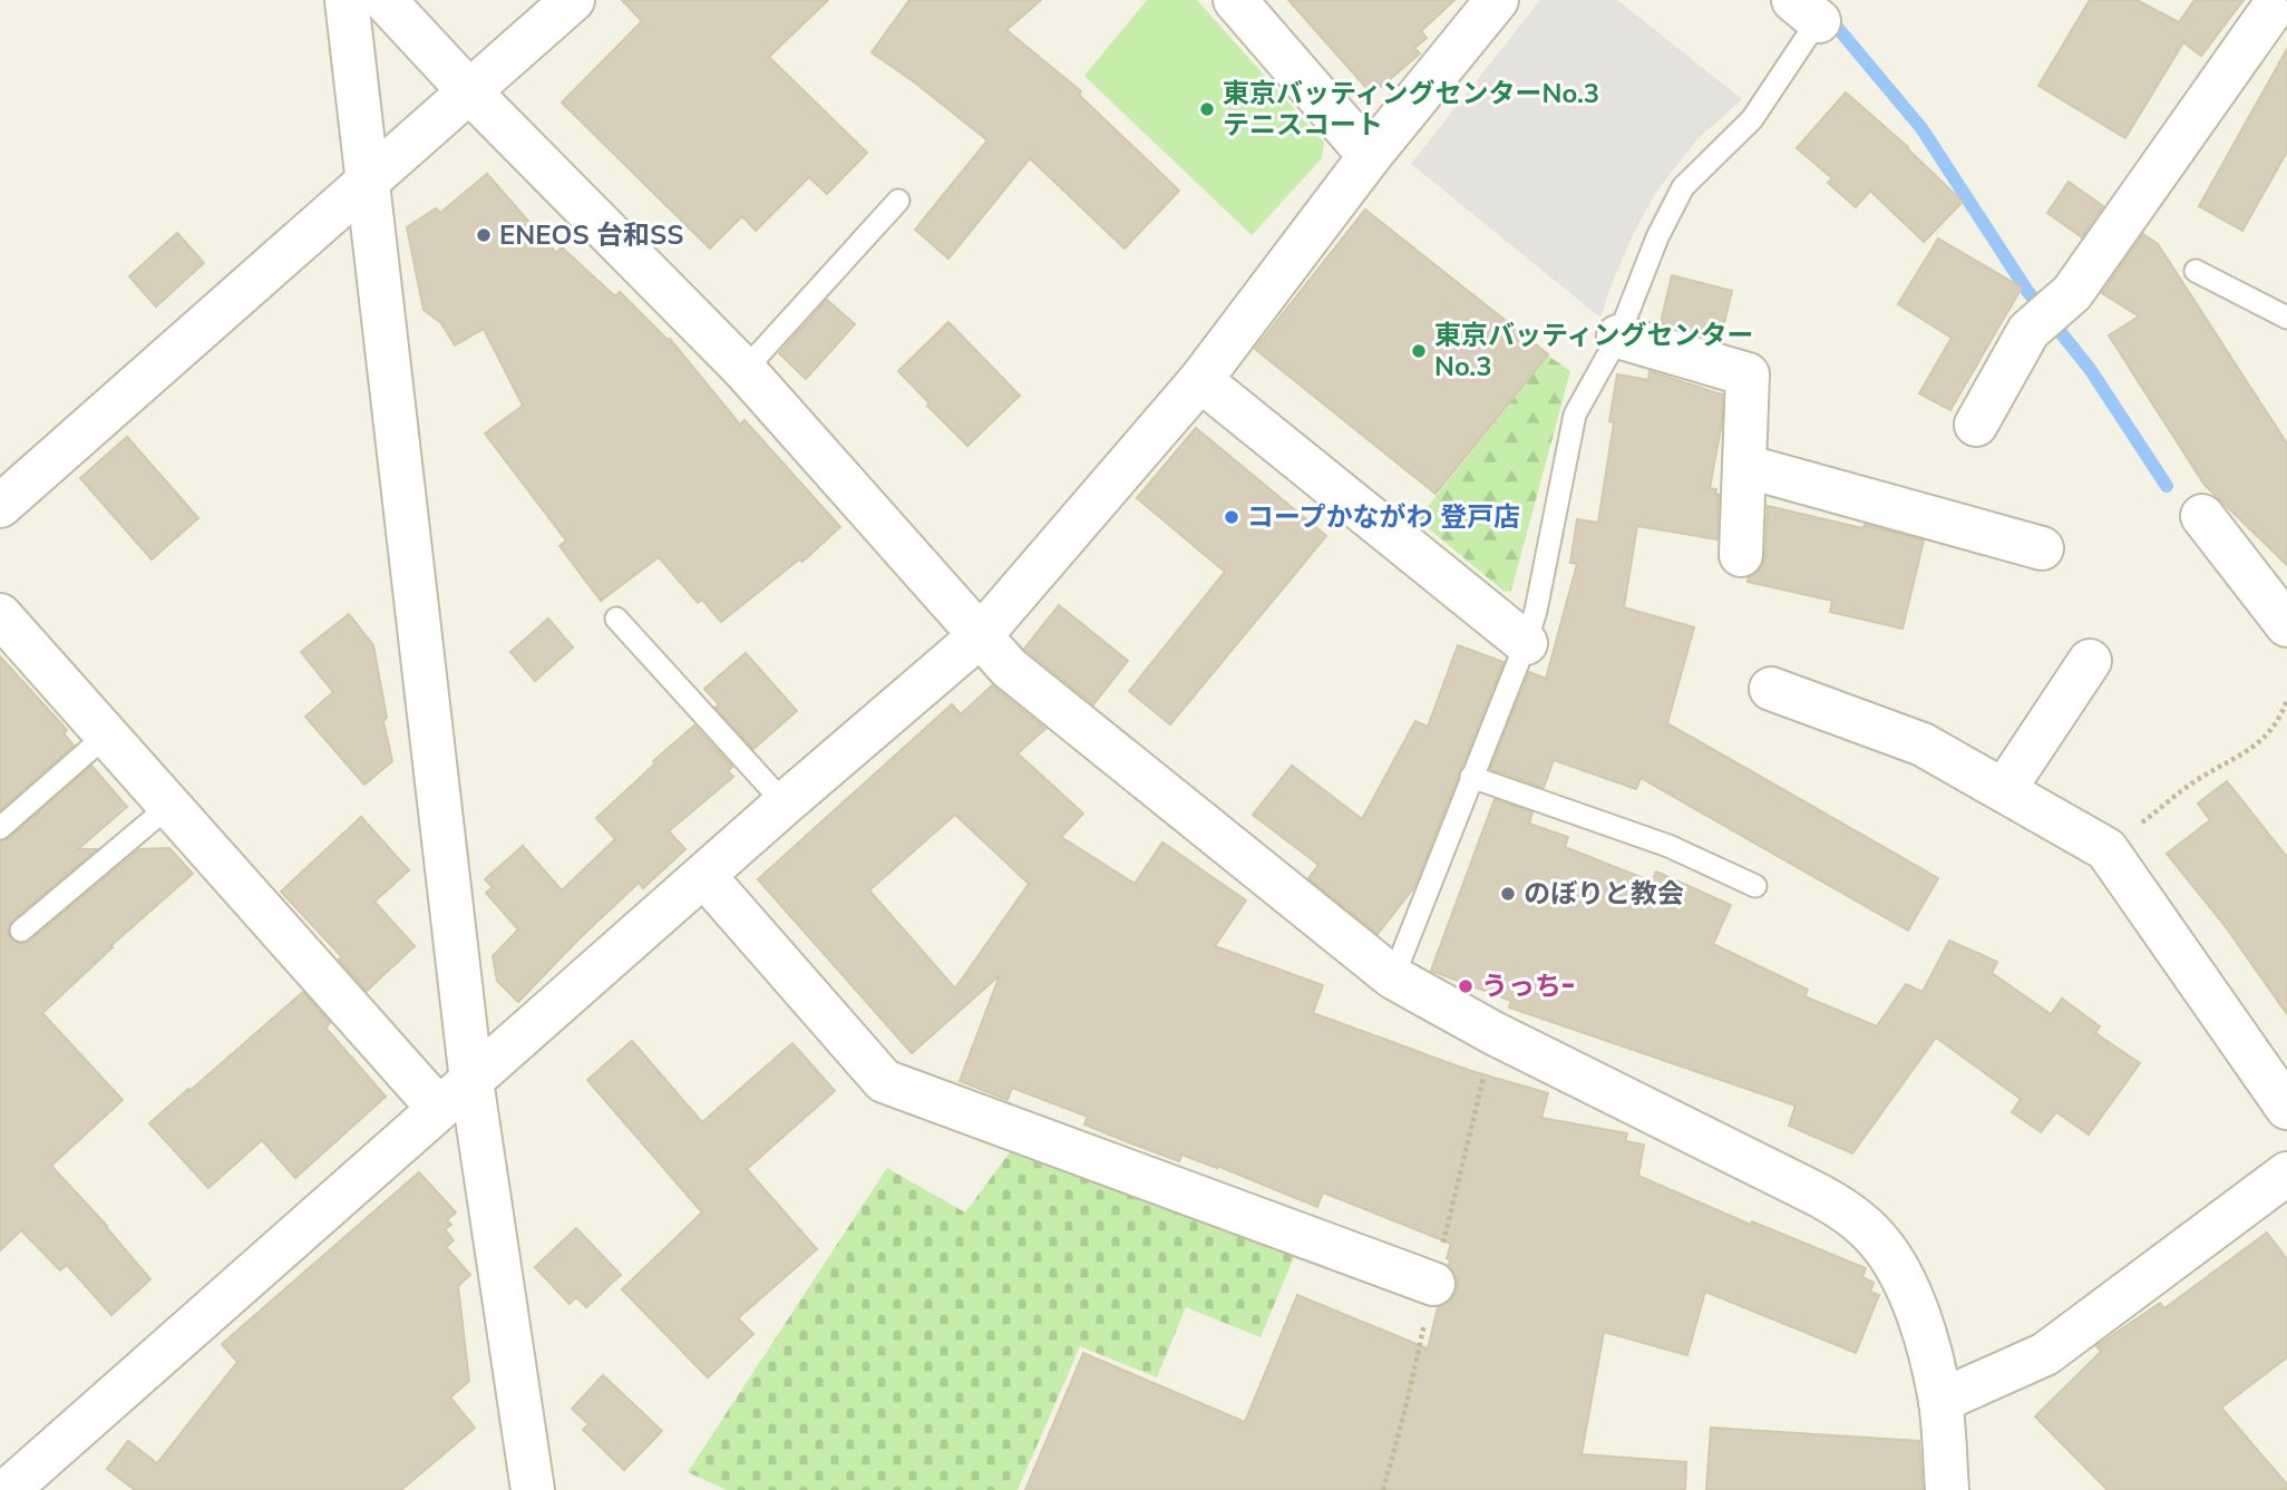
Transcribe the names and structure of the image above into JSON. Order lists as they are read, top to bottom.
{
  "places": [
    "東京バッティングセンターNo.3 テニスコート",
    "ENEOS 台和SS",
    "東京バッティングセンター No.3",
    "コープかながわ 登戸店",
    "のぼりと教会",
    "うっちｰ"
  ]
}
